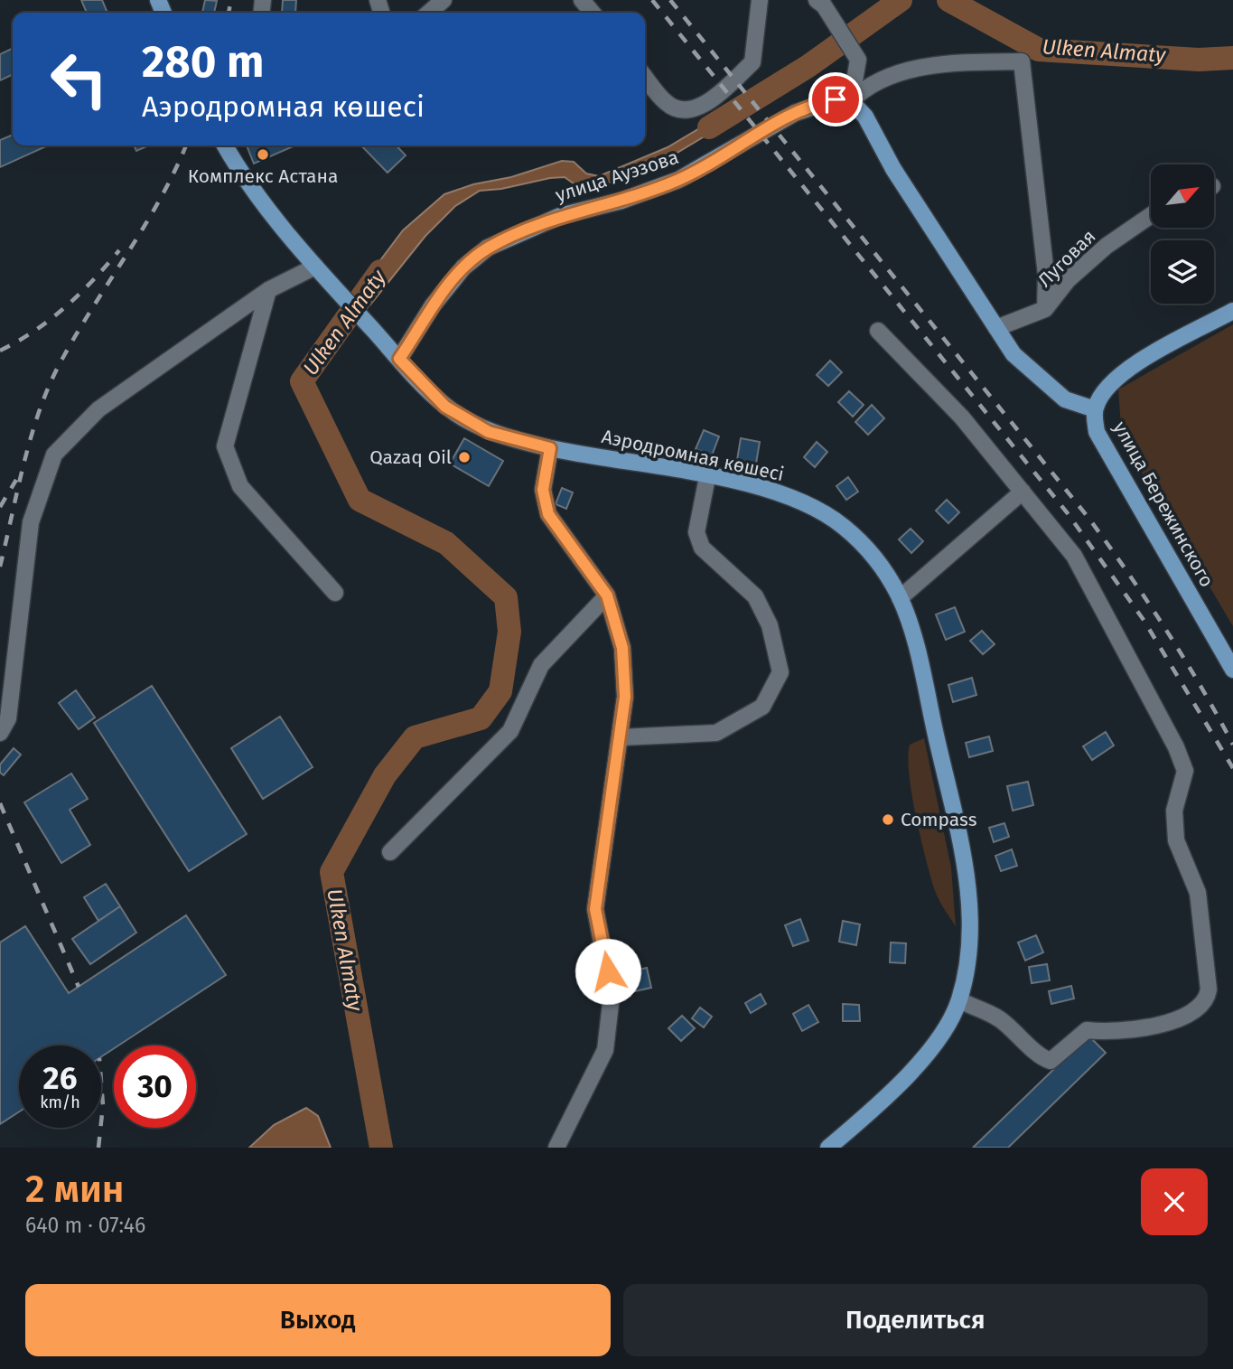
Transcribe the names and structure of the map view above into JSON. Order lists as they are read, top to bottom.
{
  "streets": {
    "main road": ["улица Ауэзова", "Аэродромная көшесі", "улица Бережинского"],
    "street": ["Луговая"]
  },
  "crossings": [
    ["улица Ауэзова", "Аэродромная көшесі"]
  ],
  "water": ["Ulken Almaty"],
  "places": ["Комплекс Астана", "Qazaq Oil", "Compass"],
  "north": "top right",
  "page": {
    "turn": ["280 m", "Аэродромная көшесі"],
    "speed": "26 km/h",
    "limit": "30",
    "heading": ["2 мин", "640 m · 07:46"],
    "buttons": ["Выход", "Поделиться"]
  }
}
